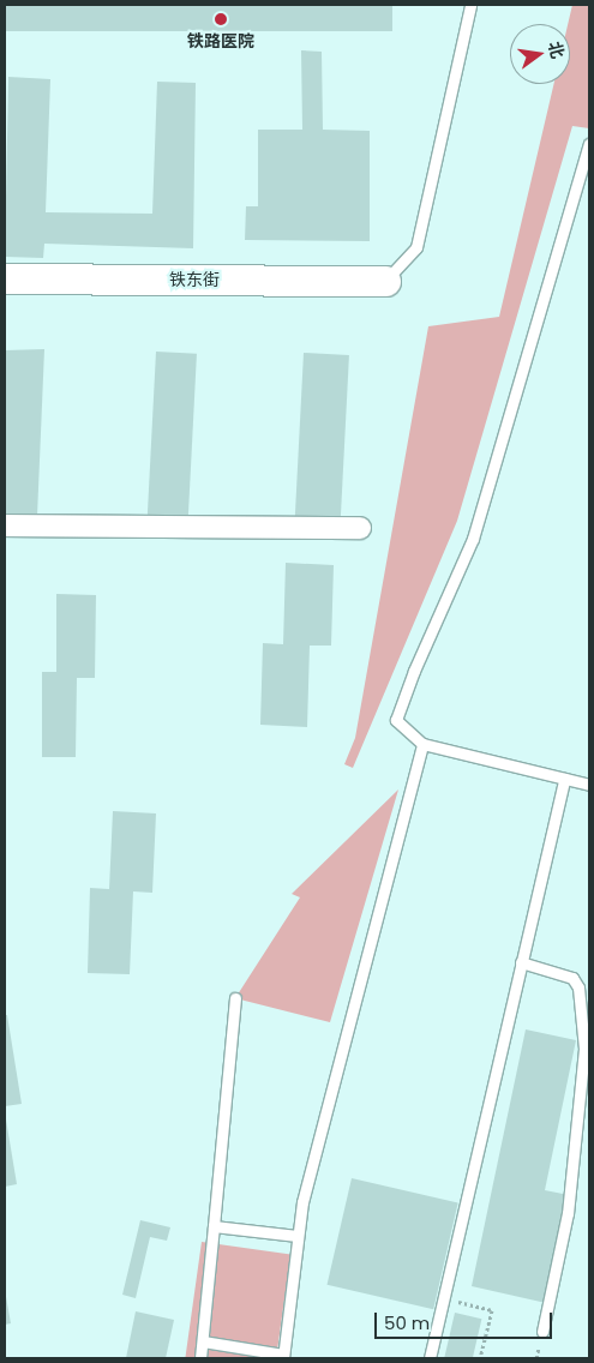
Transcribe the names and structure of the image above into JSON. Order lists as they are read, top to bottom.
{
  "streets": {
    "street": ["铁东街"]
  },
  "places": ["铁路医院"],
  "scale_bar": "50 m",
  "north": "right"
}
